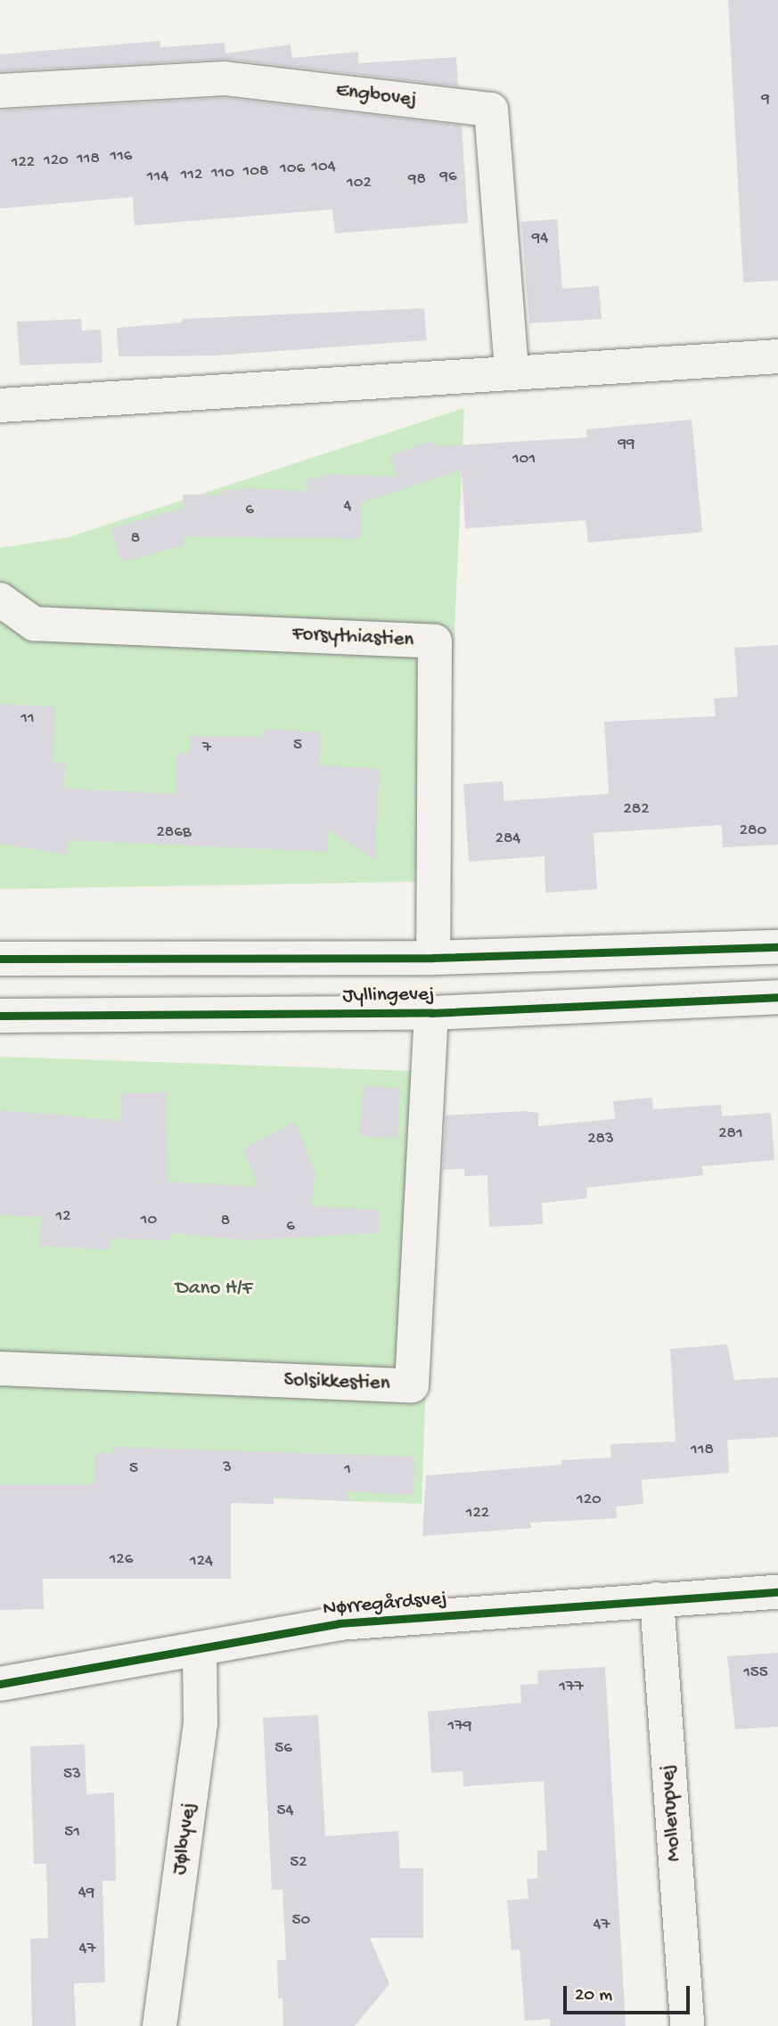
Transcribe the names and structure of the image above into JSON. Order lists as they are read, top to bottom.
{
  "streets": {
    "street": [
      "Engbovej",
      "Forsythiastien",
      "Jyllingevej",
      "Solsikkestien",
      "Nørregårdsvej",
      "Mollerupvej",
      "Jølbyvej"
    ]
  },
  "crossings": [
    ["Forsythiastien", "Jyllingevej"],
    ["Jyllingevej", "Solsikkestien"],
    ["Nørregårdsvej", "Mollerupvej"],
    ["Nørregårdsvej", "Jølbyvej"]
  ],
  "parks": ["Dano H/F"],
  "house_numbers": [
    "9",
    "116",
    "118",
    "120",
    "122",
    "104",
    "106",
    "108",
    "110",
    "112",
    "114",
    "96",
    "98",
    "102",
    "94",
    "99",
    "101",
    "4",
    "6",
    "8",
    "11",
    "5",
    "7",
    "282",
    "280",
    "286B",
    "284",
    "281",
    "283",
    "12",
    "10",
    "8",
    "6",
    "118",
    "3",
    "5",
    "1",
    "120",
    "122",
    "126",
    "124",
    "155",
    "177",
    "179",
    "56",
    "53",
    "54",
    "51",
    "52",
    "49",
    "50",
    "47",
    "47"
  ],
  "scale_bar": "20 m"
}
